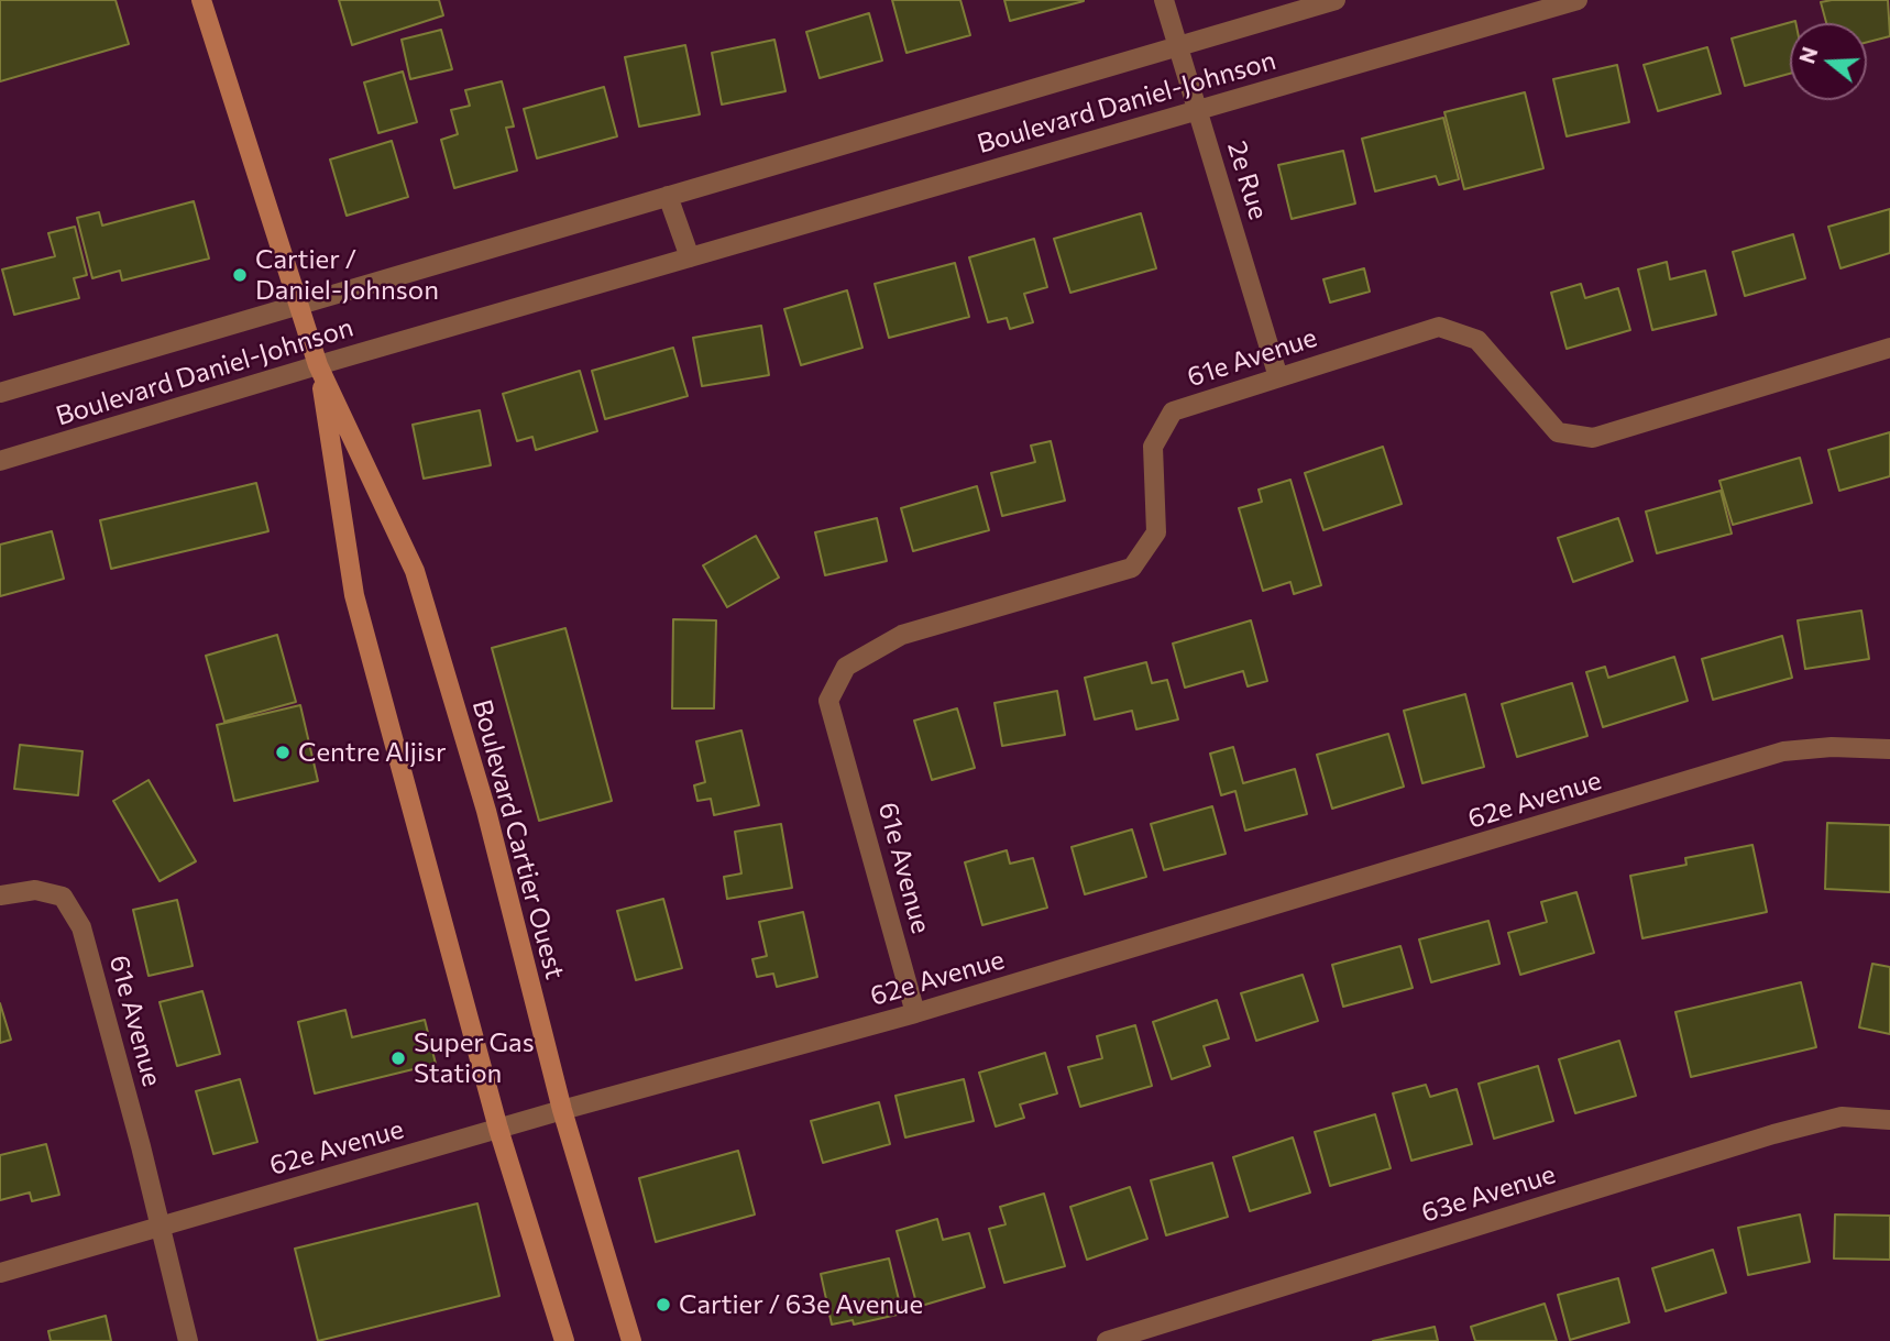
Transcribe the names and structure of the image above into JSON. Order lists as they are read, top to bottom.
{
  "streets": {
    "street": [
      "Boulevard Daniel-Johnson",
      "2e Rue",
      "61e Avenue",
      "62e Avenue",
      "Boulevard Cartier Ouest",
      "63e Avenue"
    ]
  },
  "crossings": [
    ["Boulevard Daniel-Johnson", "2e Rue"],
    ["Boulevard Daniel-Johnson", "Boulevard Cartier Ouest"],
    ["2e Rue", "61e Avenue"],
    ["61e Avenue", "62e Avenue"],
    ["62e Avenue", "Boulevard Cartier Ouest"]
  ],
  "places": [
    "Cartier / Daniel-Johnson",
    "Centre Aljisr",
    "Super Gas Station",
    "Cartier / 63e Avenue"
  ],
  "north": "left"
}
